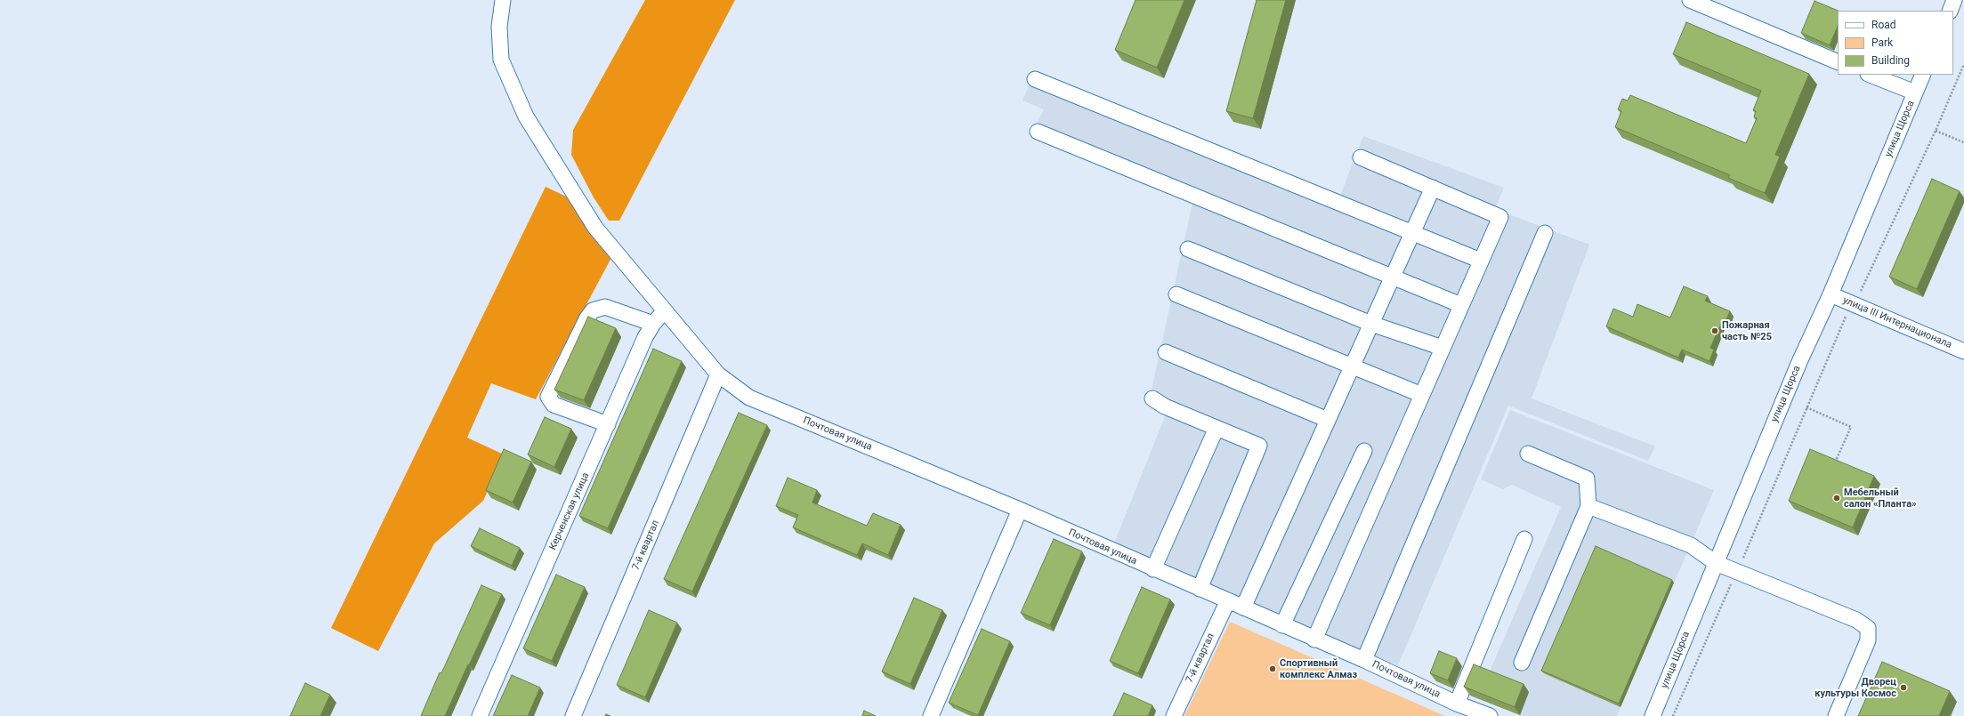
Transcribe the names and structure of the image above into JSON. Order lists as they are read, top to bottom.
{
  "streets": {
    "street": [
      "улица Щорса",
      "улица III Интернационала",
      "Почтовая улица",
      "Керченская улица",
      "7-й квартал"
    ]
  },
  "crossings": [
    ["улица Щорса", "улица III Интернационала"],
    ["Почтовая улица", "Керченская улица"],
    ["Почтовая улица", "7-й квартал"]
  ],
  "places": [
    "Пожарная часть №25",
    "Мебельный салон «Планта»",
    "Спортивный комплекс Алмаз",
    "Дворец культуры Космос"
  ],
  "legend": ["Road", "Park", "Building"]
}
